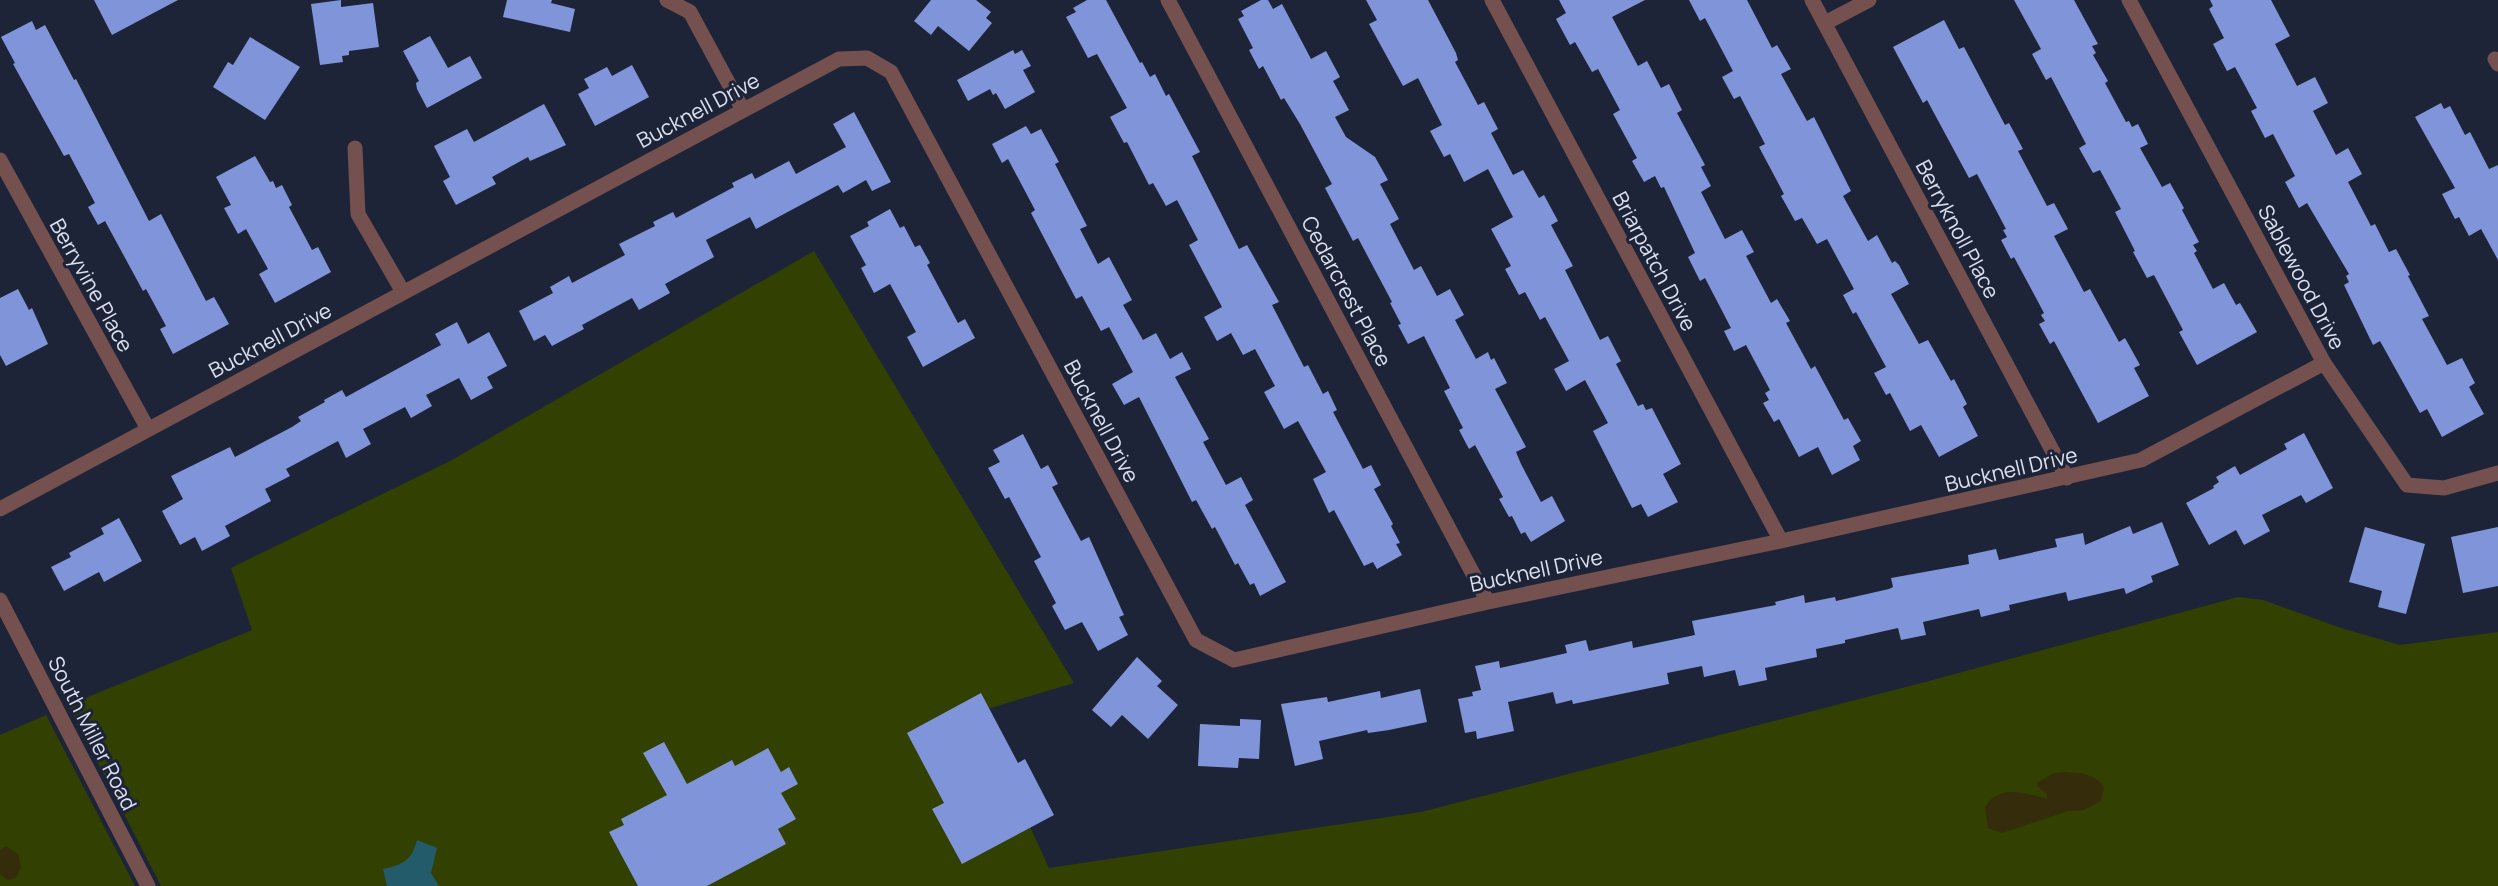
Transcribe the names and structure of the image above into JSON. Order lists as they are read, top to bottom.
{
  "streets": {
    "street": [
      "Bucknell Drive",
      "Berryknoll Place",
      "Briarpatch Drive",
      "Sablewood Drive",
      "Berryvine Place",
      "Cedarcrest Place",
      "South Miller Road"
    ]
  },
  "crossings": [
    ["Bucknell Drive", "Berryknoll Place"],
    ["Bucknell Drive", "Briarpatch Drive"],
    ["Bucknell Drive", "Sablewood Drive"],
    ["Bucknell Drive", "Berryvine Place"],
    ["Bucknell Drive", "Cedarcrest Place"]
  ]
}
